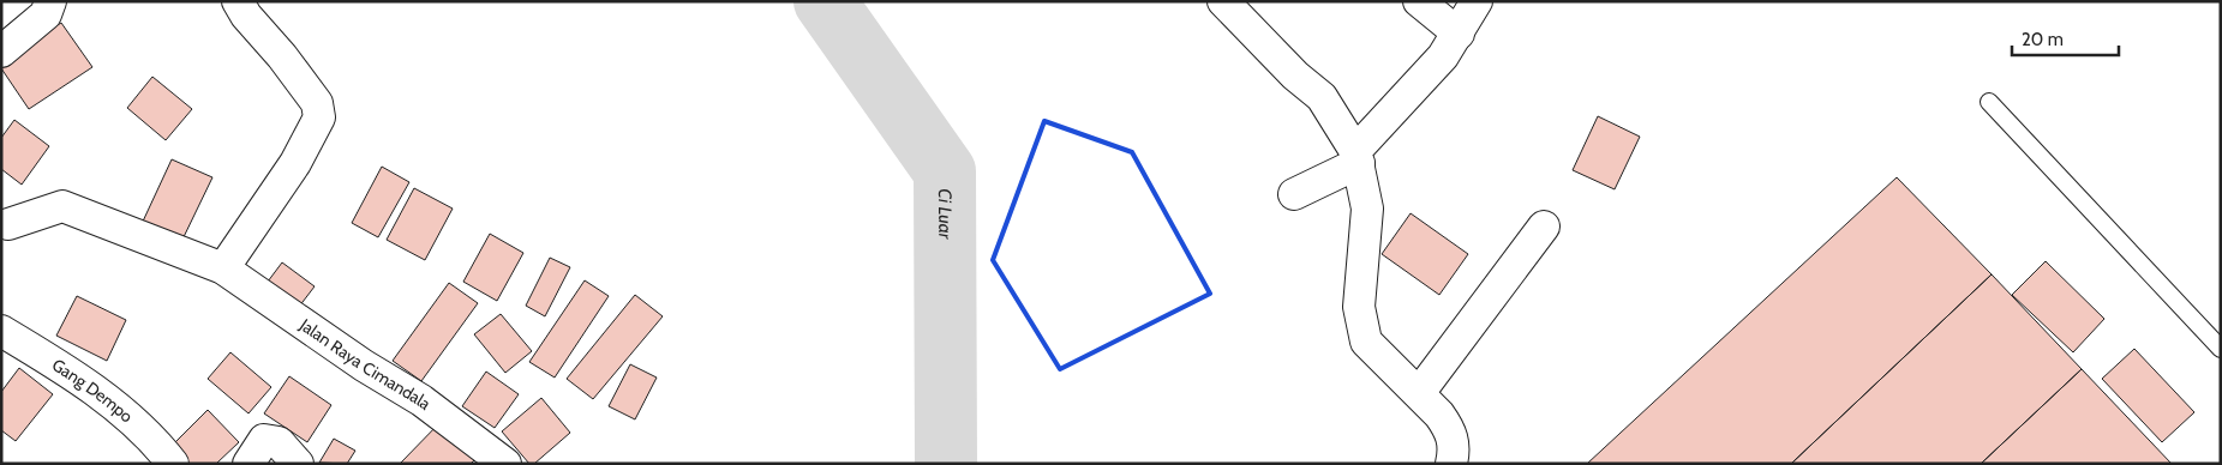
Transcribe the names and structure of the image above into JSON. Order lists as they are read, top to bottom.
{
  "streets": {
    "street": ["Jalan Raya Cimandala", "Gang Dempo"]
  },
  "water": ["Ci Luar"],
  "scale_bar": "20 m"
}
